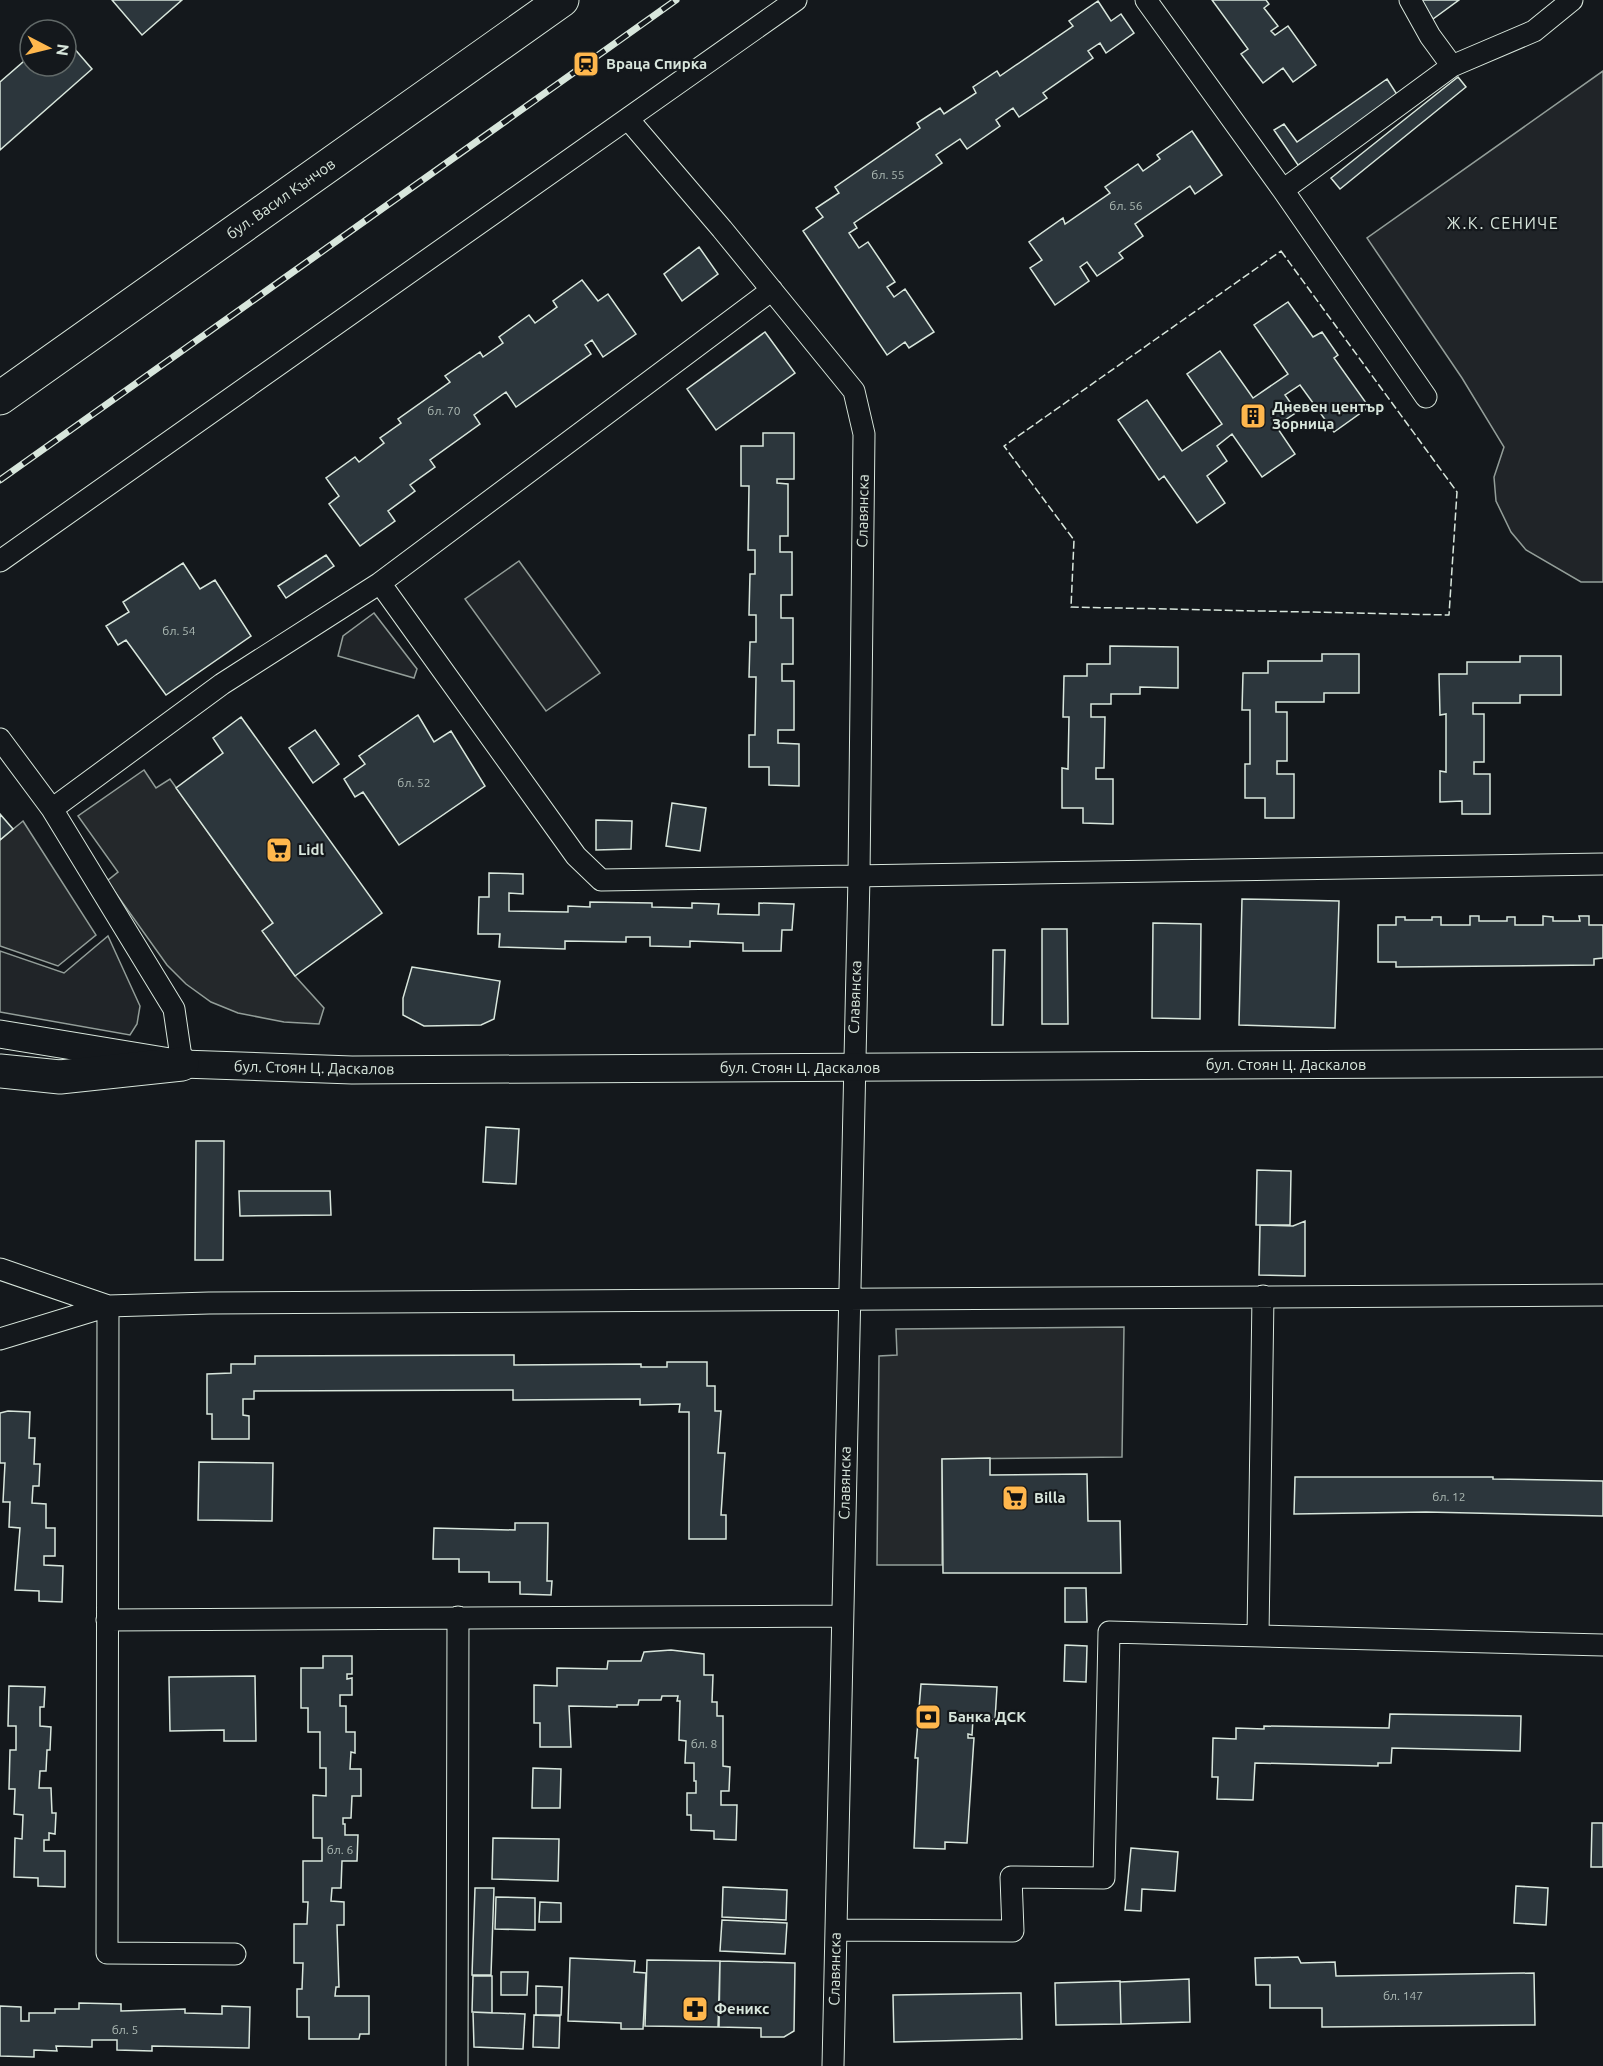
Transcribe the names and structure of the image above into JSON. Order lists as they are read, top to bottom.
{
  "streets": {
    "main road": ["бул. Васил Кънчов"],
    "street": ["Славянска", "бул. Стоян Ц. Даскалов"]
  },
  "crossings": [
    ["Славянска", "бул. Стоян Ц. Даскалов"]
  ],
  "districts": ["Ж.К. СЕНИЧЕ"],
  "places": {
    "station": ["Враца Спирка"],
    "building": ["Дневен център Зорница"],
    "supermarket": ["Lidl", "Billa"],
    "bank": ["Банка ДСК"],
    "pharmacy": ["Феникс"]
  },
  "house_numbers": [
    "бл. 55",
    "бл. 56",
    "бл. 70",
    "бл. 54",
    "бл. 52",
    "бл. 12",
    "бл. 8",
    "бл. 6",
    "бл. 147",
    "бл. 5"
  ],
  "north": "right"
}
